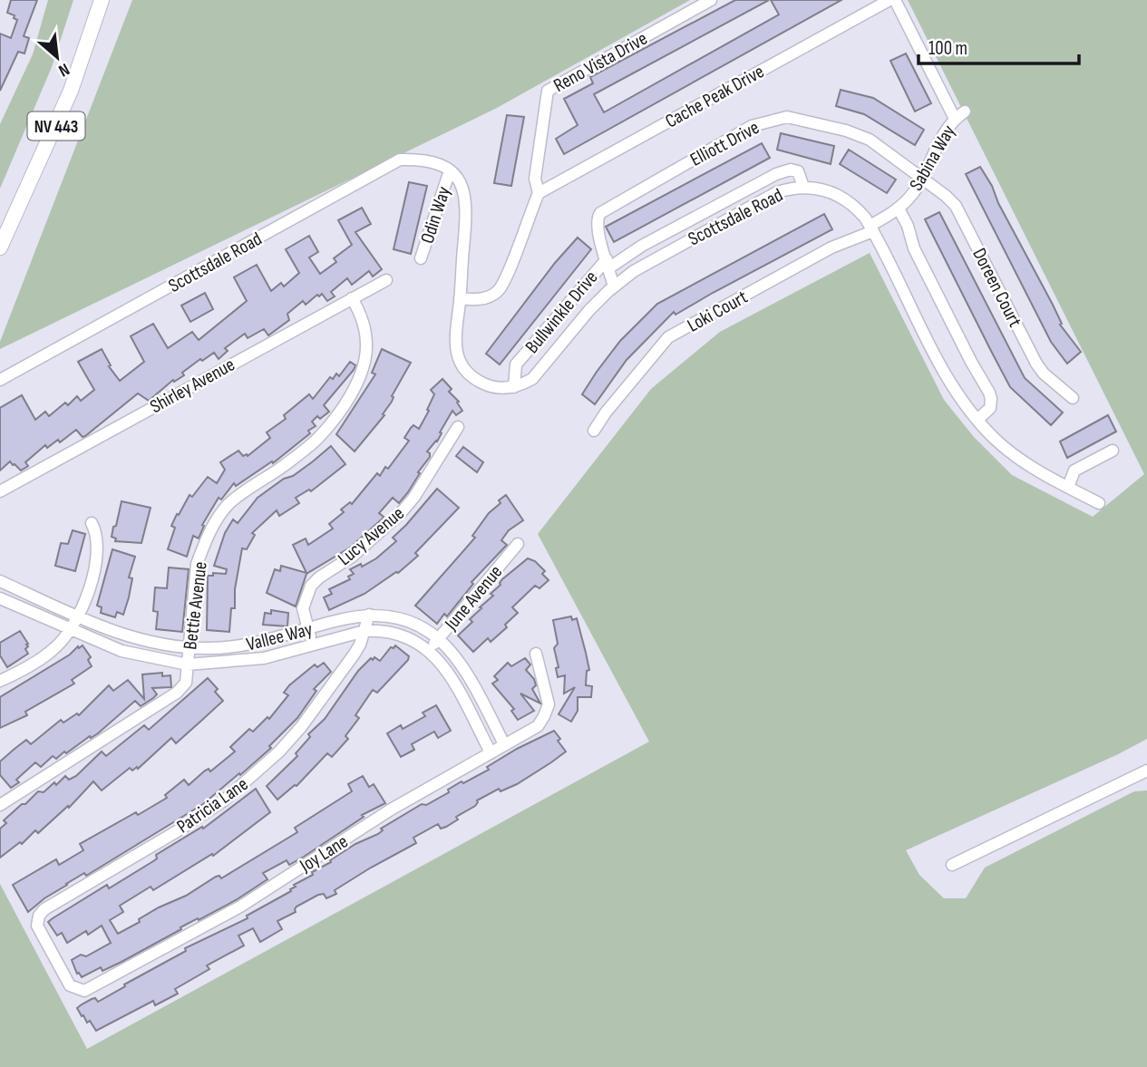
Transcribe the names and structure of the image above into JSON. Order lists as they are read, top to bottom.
{
  "streets": {
    "main road": ["NV 443"],
    "street": [
      "Reno Vista Drive",
      "Cache Peak Drive",
      "Elliott Drive",
      "Sabina Way",
      "Odin Way",
      "Scottsdale Road",
      "Doreen Court",
      "Loki Court",
      "Bullwinkle Drive",
      "Shirley Avenue",
      "Lucy Avenue",
      "June Avenue",
      "Bettie Avenue",
      "Vallee Way",
      "Patricia Lane",
      "Joy Lane"
    ]
  },
  "crossings": [
    ["Reno Vista Drive", "Cache Peak Drive"],
    ["Elliott Drive", "Sabina Way"],
    ["Elliott Drive", "Scottsdale Road"],
    ["Elliott Drive", "Doreen Court"],
    ["Elliott Drive", "Bullwinkle Drive"],
    ["Sabina Way", "Scottsdale Road"],
    ["Sabina Way", "Doreen Court"],
    ["Sabina Way", "Loki Court"],
    ["Odin Way", "Scottsdale Road"],
    ["Scottsdale Road", "Loki Court"],
    ["Scottsdale Road", "Bullwinkle Drive"],
    ["Shirley Avenue", "Bettie Avenue"],
    ["Lucy Avenue", "Vallee Way"],
    ["June Avenue", "Vallee Way"],
    ["Bettie Avenue", "Vallee Way"],
    ["Vallee Way", "Patricia Lane"],
    ["Vallee Way", "Joy Lane"],
    ["Patricia Lane", "Joy Lane"]
  ],
  "scale_bar": "100 m",
  "north": "bottom right"
}
